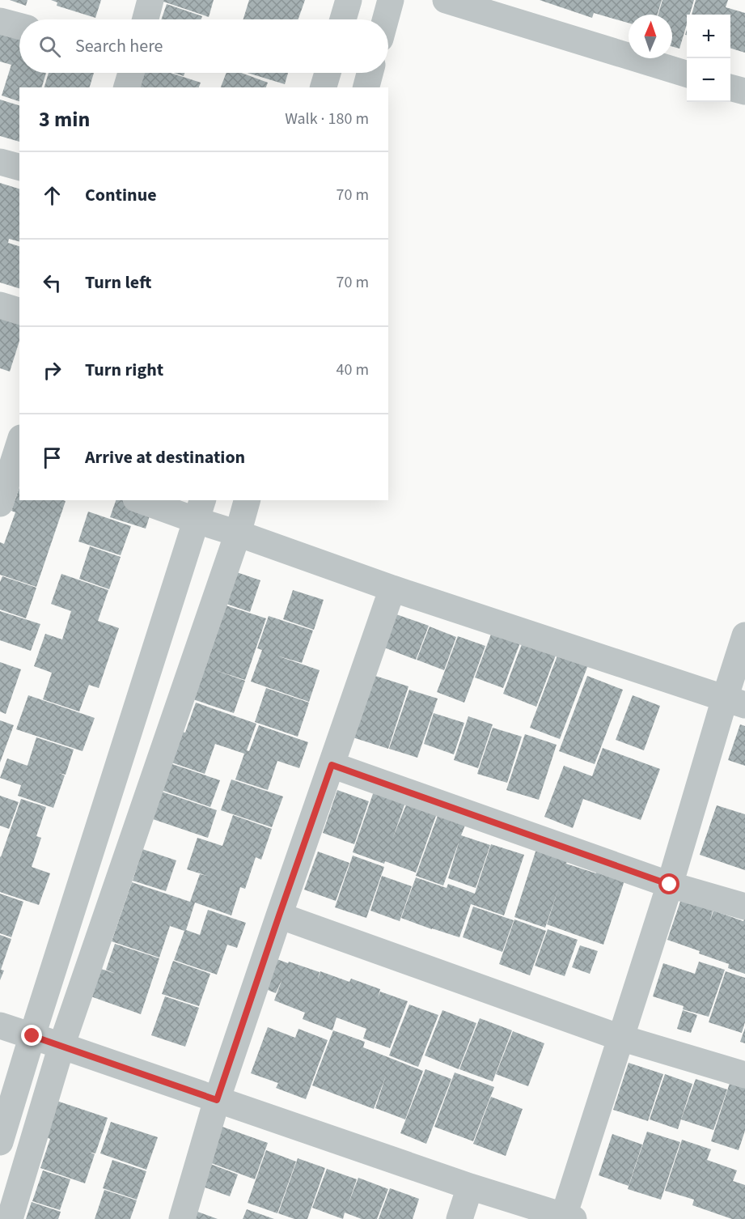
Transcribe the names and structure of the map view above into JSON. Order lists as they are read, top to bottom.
{
  "north": "top",
  "page": {
    "map_buttons": ["+", "−"],
    "search": "Search here",
    "heading": ["3 min", "Walk · 180 m"],
    "list": [
      ["Continue", "70 m"],
      ["Turn left", "70 m"],
      ["Turn right", "40 m"],
      "Arrive at destination"
    ]
  }
}
